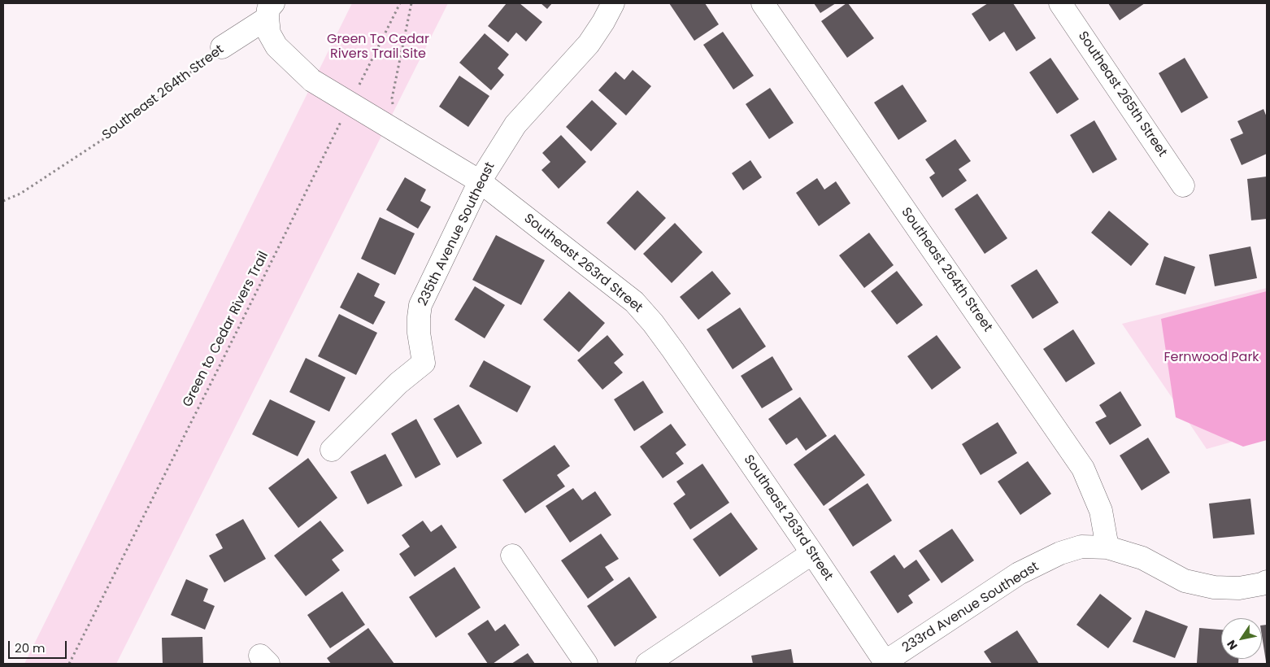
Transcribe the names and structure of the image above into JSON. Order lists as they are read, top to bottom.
{
  "streets": {
    "street": [
      "Southeast 264th Street",
      "Southeast 265th Street",
      "235th Avenue Southeast",
      "Southeast 263rd Street",
      "233rd Avenue Southeast"
    ],
    "path": ["Green to Cedar Rivers Trail"]
  },
  "crossings": [
    ["Southeast 264th Street", "Southeast 263rd Street"],
    ["Southeast 264th Street", "233rd Avenue Southeast"],
    ["235th Avenue Southeast", "Southeast 263rd Street"],
    ["Southeast 263rd Street", "233rd Avenue Southeast"]
  ],
  "parks": ["Green To Cedar Rivers Trail Site", "Fernwood Park"],
  "scale_bar": "20 m",
  "north": "bottom left"
}
